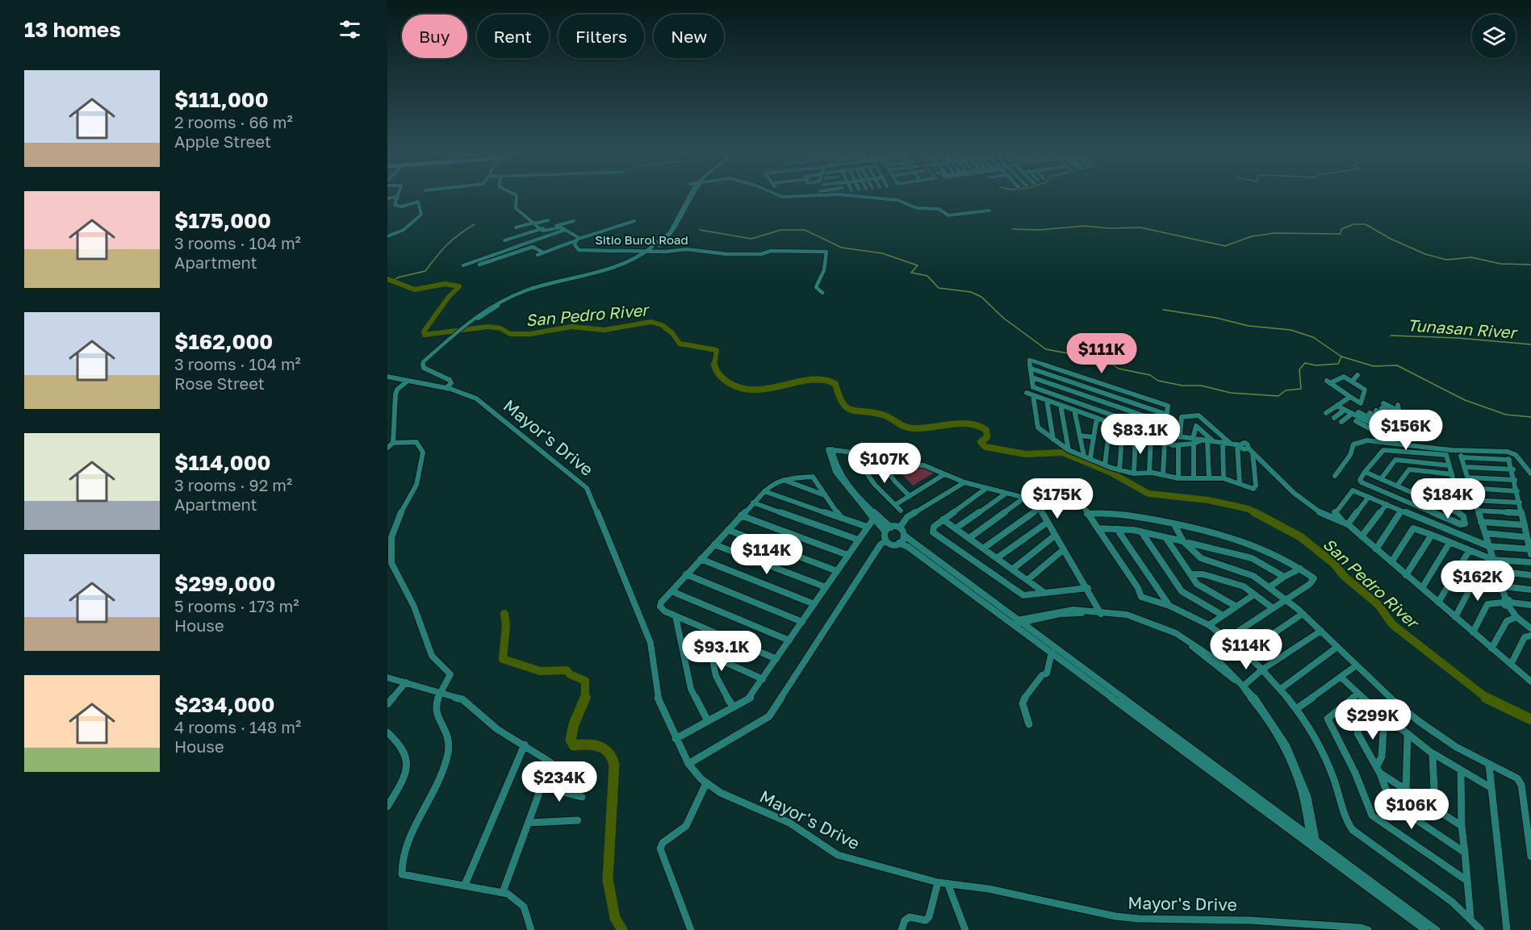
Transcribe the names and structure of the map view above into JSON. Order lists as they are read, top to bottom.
{
  "streets": {
    "street": ["Sitio Burol Road", "Mayor's Drive"]
  },
  "water": ["San Pedro River", "Tunasan River"],
  "page": {
    "heading": "13 homes",
    "chip": [
      "Buy",
      "Rent",
      "Filters",
      "New"
    ],
    "list": [
      {
        "name": "$111,000",
        "note": "2 rooms · 66 m² · Apple Street"
      },
      {
        "name": "$175,000",
        "note": "3 rooms · 104 m² · Apartment"
      },
      {
        "name": "$162,000",
        "note": "3 rooms · 104 m² · Rose Street"
      },
      {
        "name": "$114,000",
        "note": "3 rooms · 92 m² · Apartment"
      },
      {
        "name": "$299,000",
        "note": "5 rooms · 173 m² · House"
      },
      {
        "name": "$234,000",
        "note": "4 rooms · 148 m² · House"
      }
    ],
    "price": [
      "$111K",
      "$156K",
      "$83.1K",
      "$107K",
      "$175K",
      "$184K",
      "$114K",
      "$162K",
      "$114K",
      "$93.1K",
      "$299K",
      "$234K",
      "$106K"
    ]
  }
}
